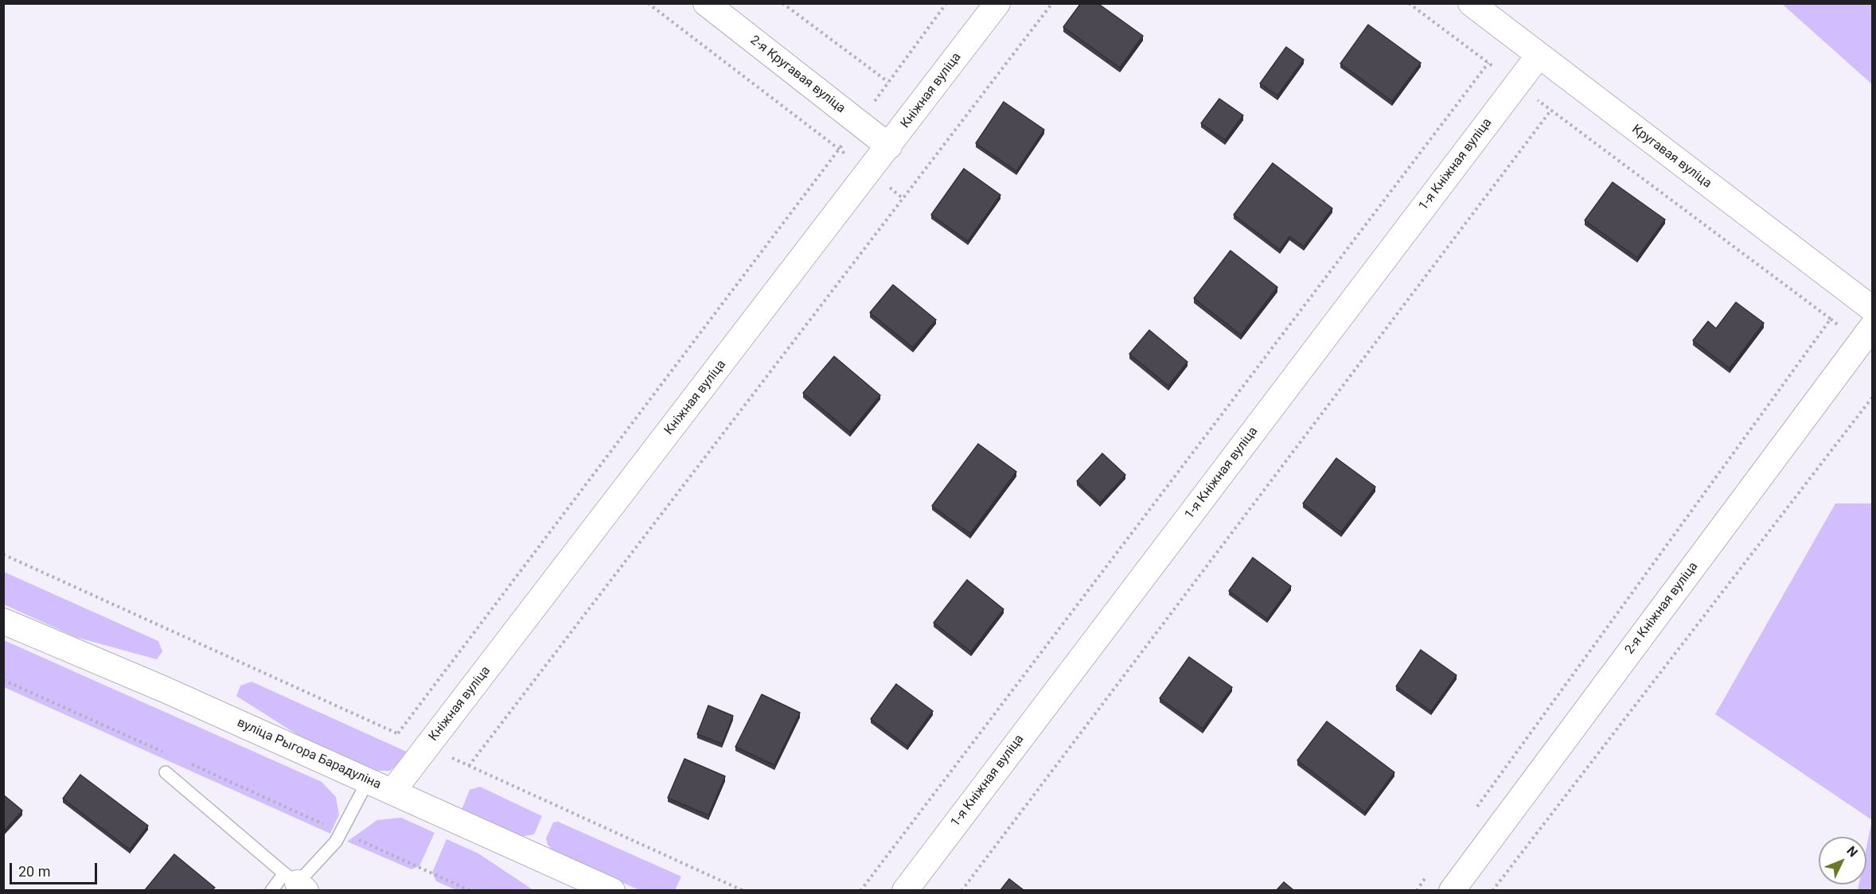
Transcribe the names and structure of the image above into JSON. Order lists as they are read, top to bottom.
{
  "streets": {
    "street": [
      "2-я Кругавая вуліца",
      "Кніжная вуліца",
      "Кругавая вуліца",
      "1-я Кніжная вуліца",
      "2-я Кніжная вуліца",
      "вуліца Рыгора Барадуліна"
    ]
  },
  "crossings": [
    ["2-я Кругавая вуліца", "Кніжная вуліца"],
    ["Кніжная вуліца", "вуліца Рыгора Барадуліна"],
    ["Кругавая вуліца", "1-я Кніжная вуліца"]
  ],
  "scale_bar": "20 m",
  "north": "top right"
}
